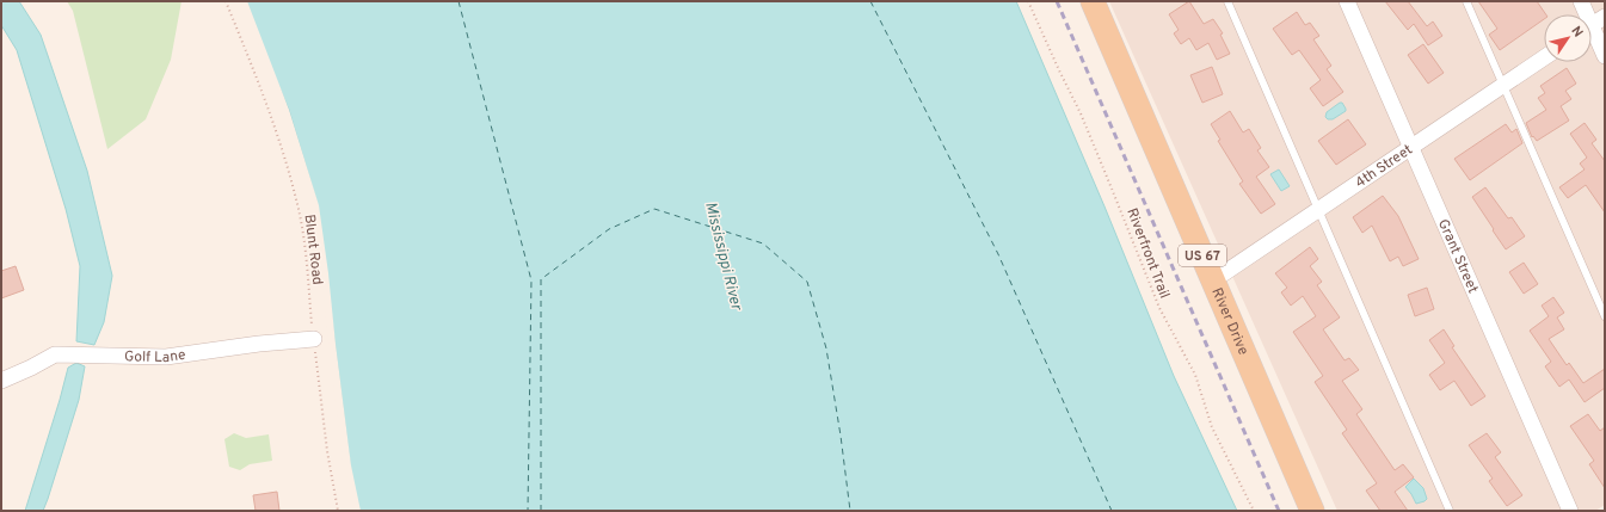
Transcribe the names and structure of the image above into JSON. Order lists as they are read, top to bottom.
{
  "streets": {
    "main road": ["US 67", "River Drive"],
    "street": ["4th Street", "Grant Street", "Golf Lane"],
    "path": ["Blunt Road", "Riverfront Trail"]
  },
  "crossings": [
    ["4th Street", "Grant Street"],
    ["4th Street", "River Drive"],
    ["Blunt Road", "Golf Lane"]
  ],
  "water": ["Mississippi River"],
  "north": "top right"
}
